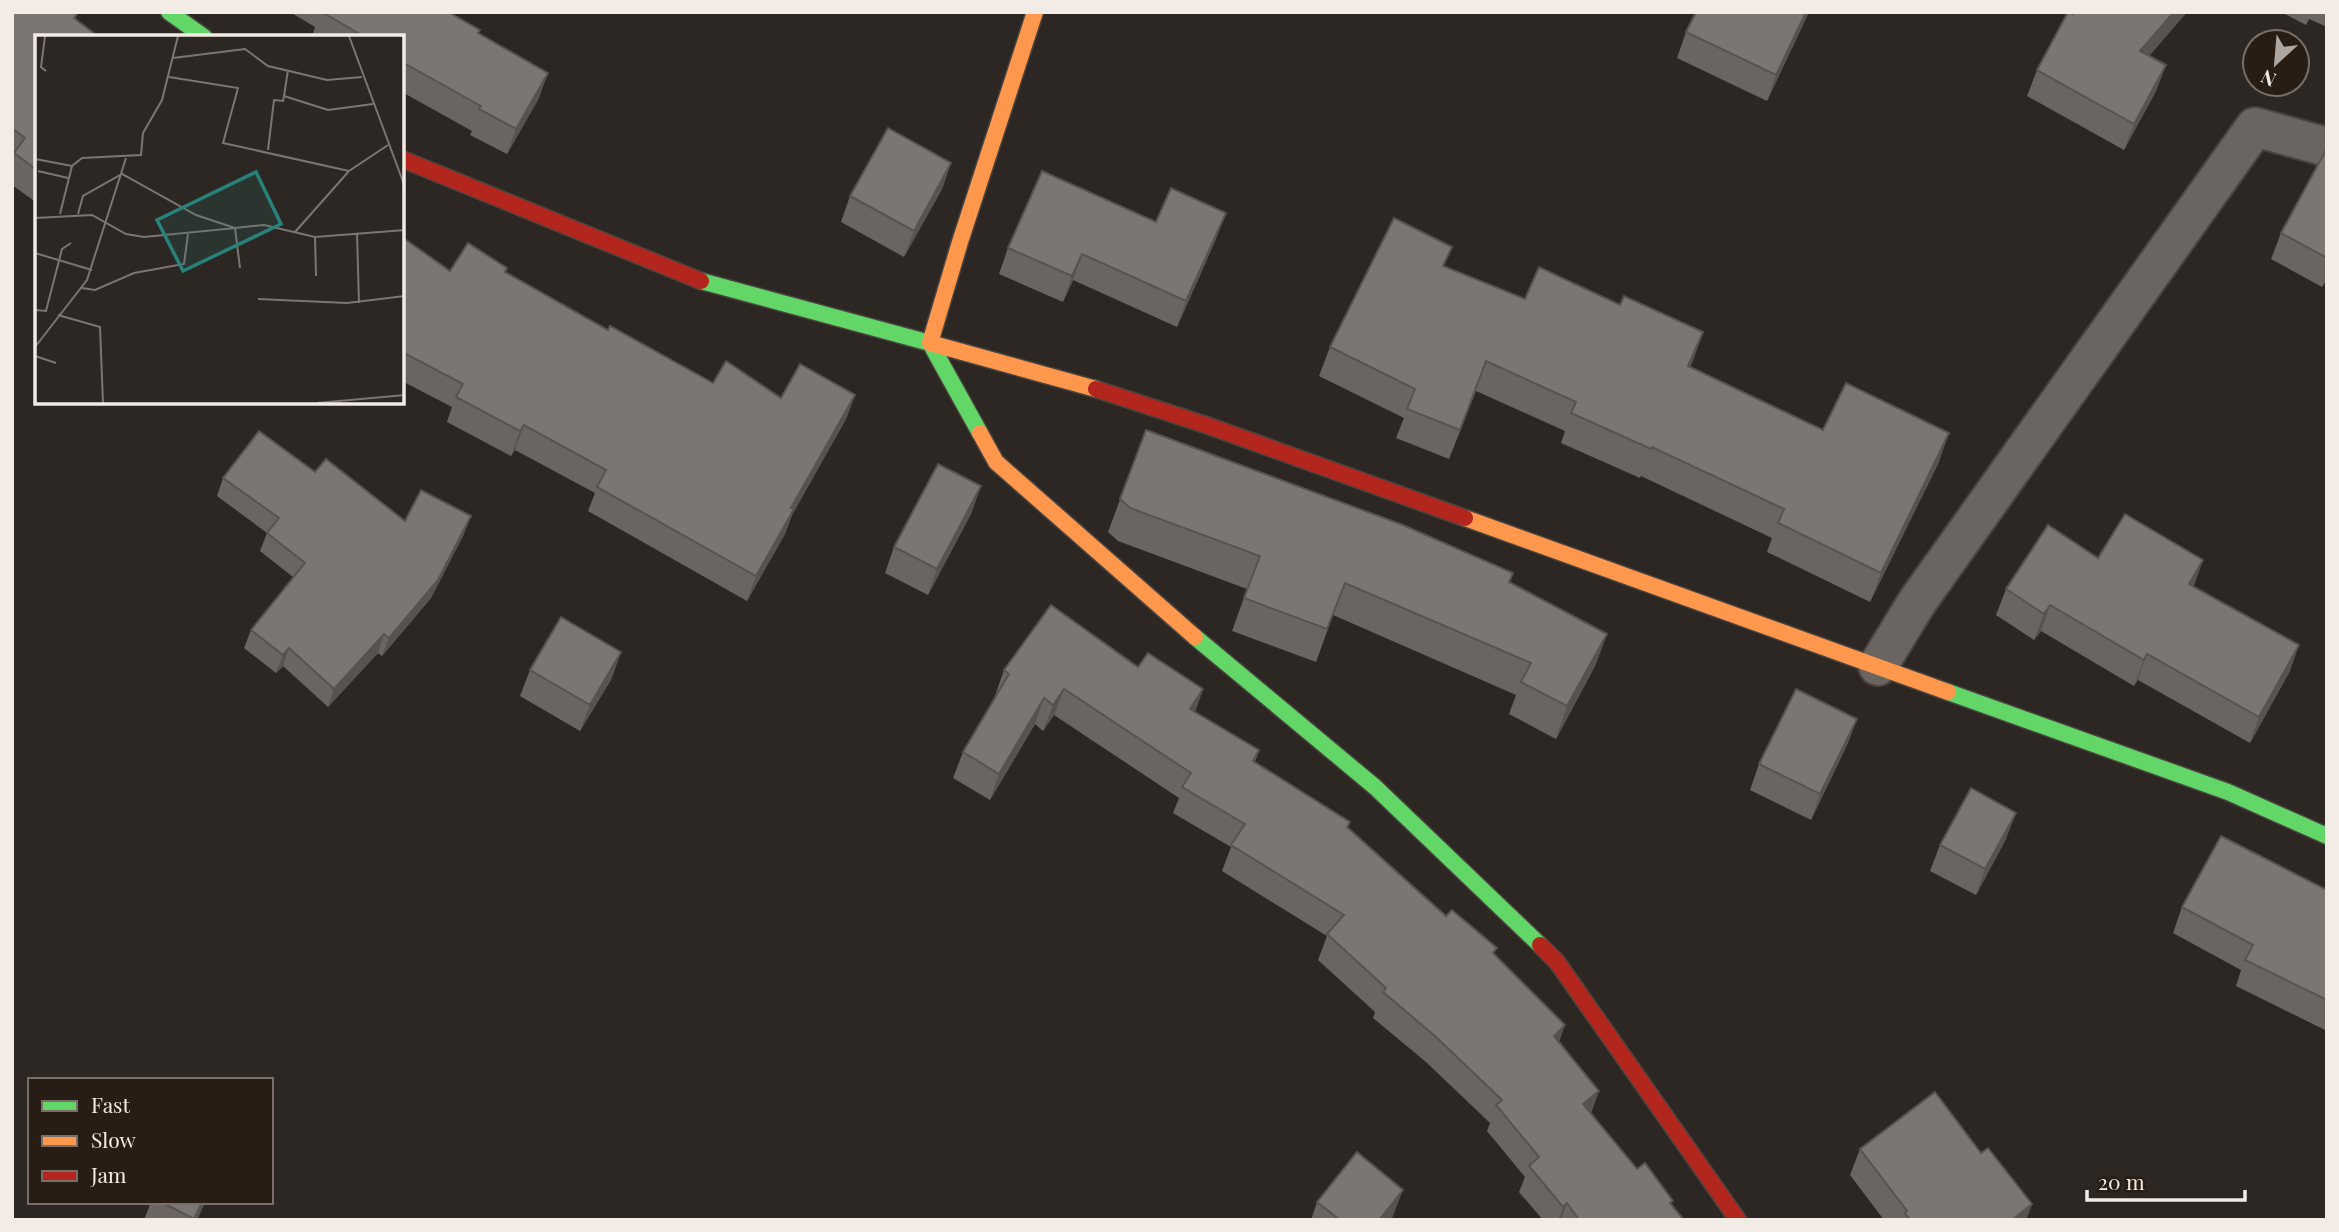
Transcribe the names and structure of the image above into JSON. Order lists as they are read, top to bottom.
{
  "legend": ["Fast", "Slow", "Jam"],
  "scale_bar": "20 m",
  "north": "bottom left"
}
